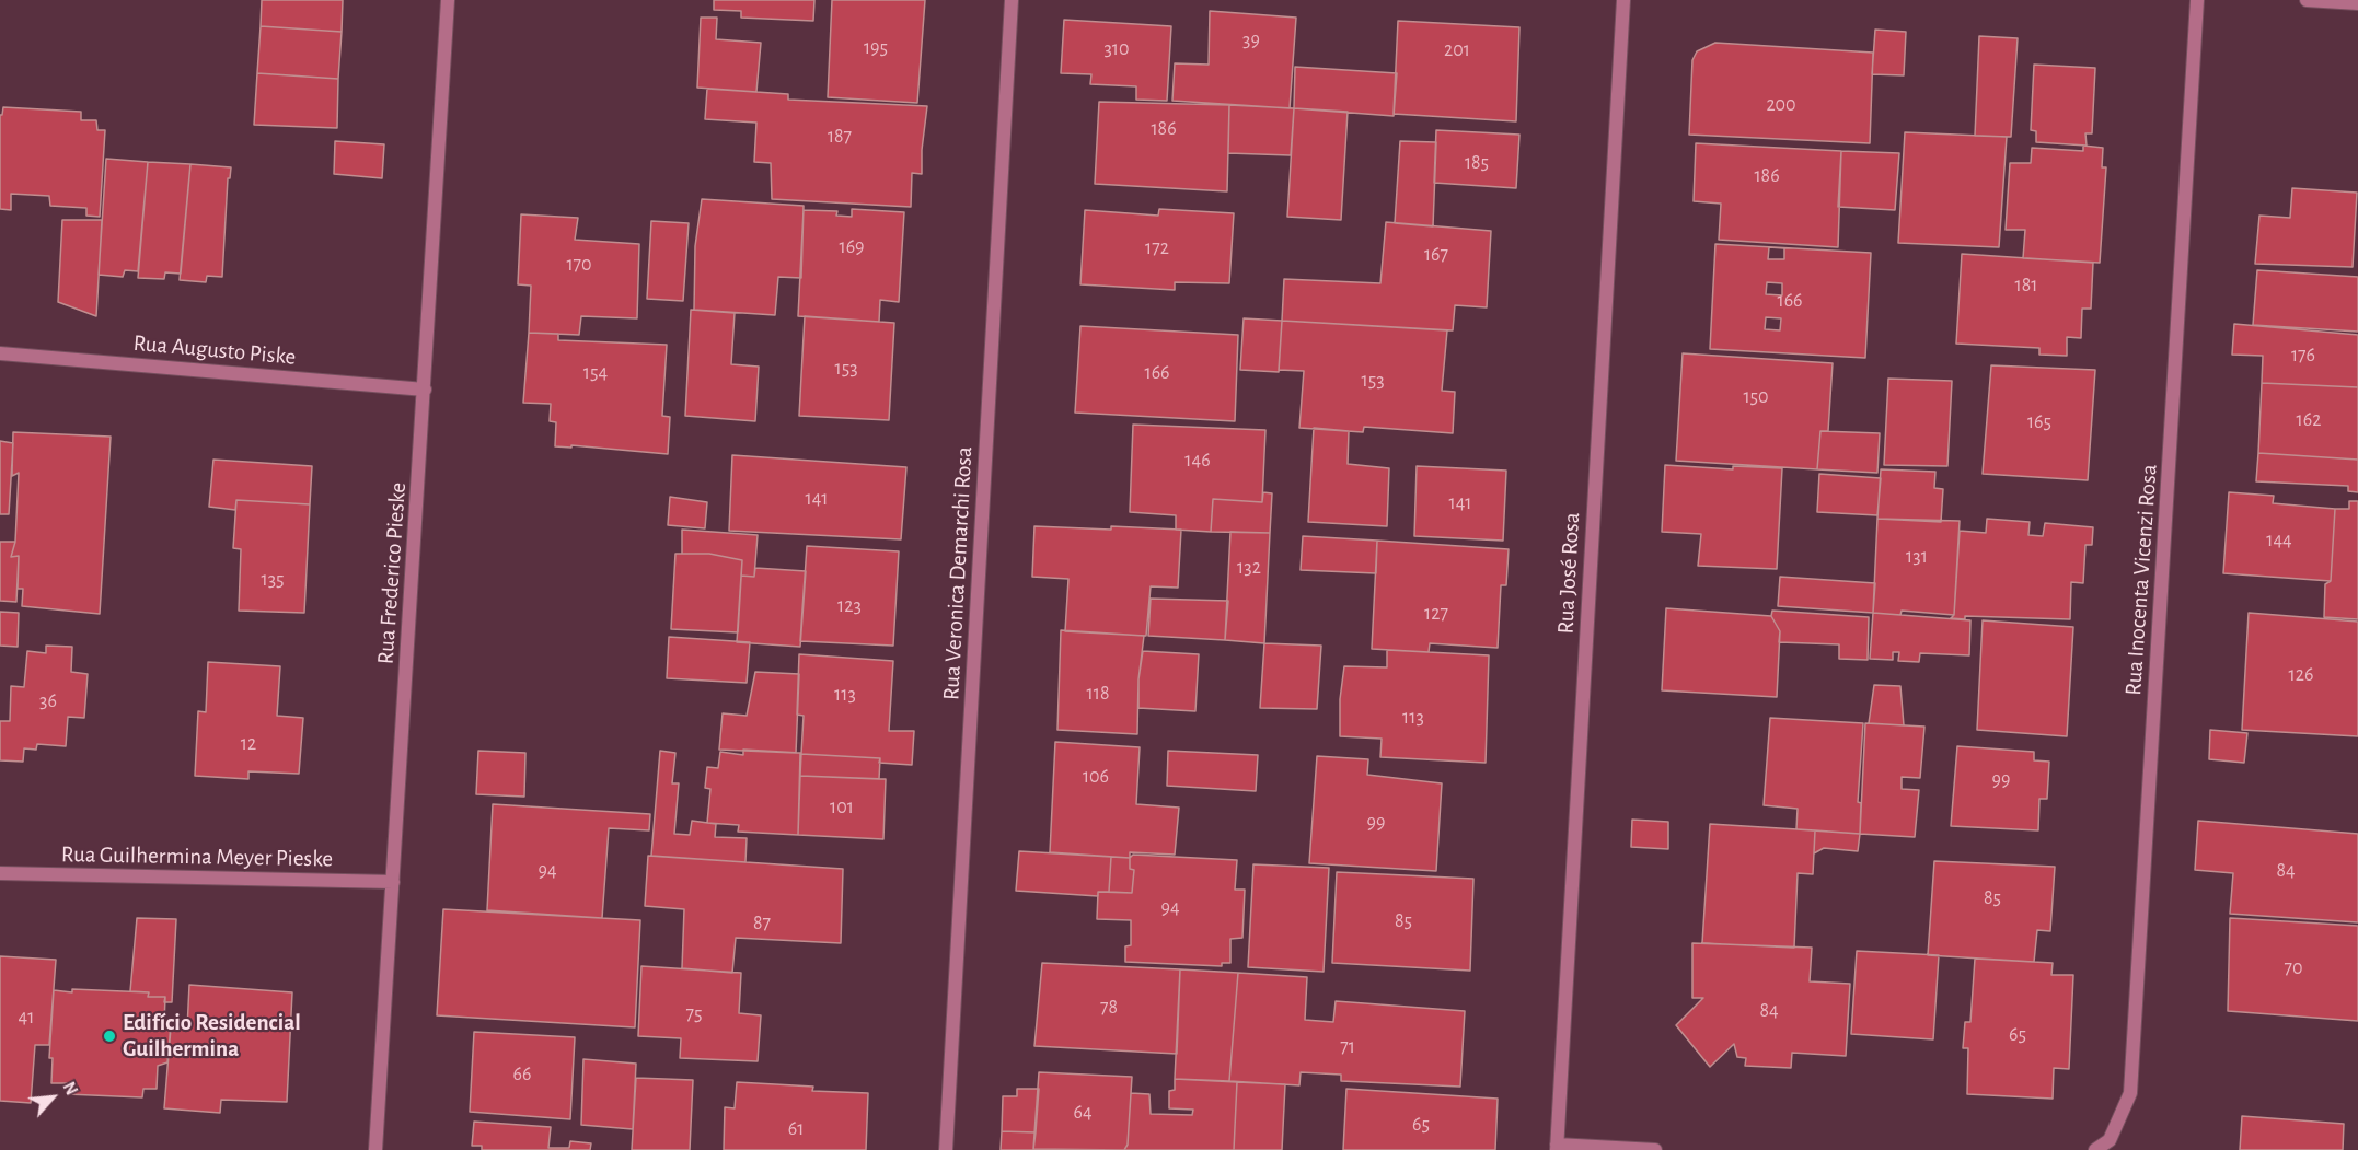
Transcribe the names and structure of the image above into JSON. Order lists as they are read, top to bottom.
{
  "streets": {
    "street": [
      "Rua Augusto Piske",
      "Rua Frederico Pieske",
      "Rua Veronica Demarchi Rosa",
      "Rua José Rosa",
      "Rua Inocenta Vicenzi Rosa",
      "Rua Guilhermina Meyer Pieske"
    ]
  },
  "crossings": [
    ["Rua Augusto Piske", "Rua Frederico Pieske"],
    ["Rua Frederico Pieske", "Rua Guilhermina Meyer Pieske"]
  ],
  "places": ["Edifício Residencial Guilhermina"],
  "house_numbers": [
    "39",
    "195",
    "310",
    "201",
    "200",
    "186",
    "187",
    "185",
    "186",
    "169",
    "172",
    "167",
    "170",
    "181",
    "166",
    "176",
    "153",
    "154",
    "166",
    "153",
    "150",
    "162",
    "165",
    "146",
    "141",
    "141",
    "144",
    "131",
    "132",
    "135",
    "123",
    "127",
    "126",
    "118",
    "113",
    "36",
    "113",
    "12",
    "106",
    "99",
    "101",
    "99",
    "94",
    "84",
    "85",
    "94",
    "85",
    "87",
    "70",
    "78",
    "84",
    "75",
    "41",
    "65",
    "71",
    "66",
    "64",
    "65",
    "61"
  ],
  "north": "top right"
}
